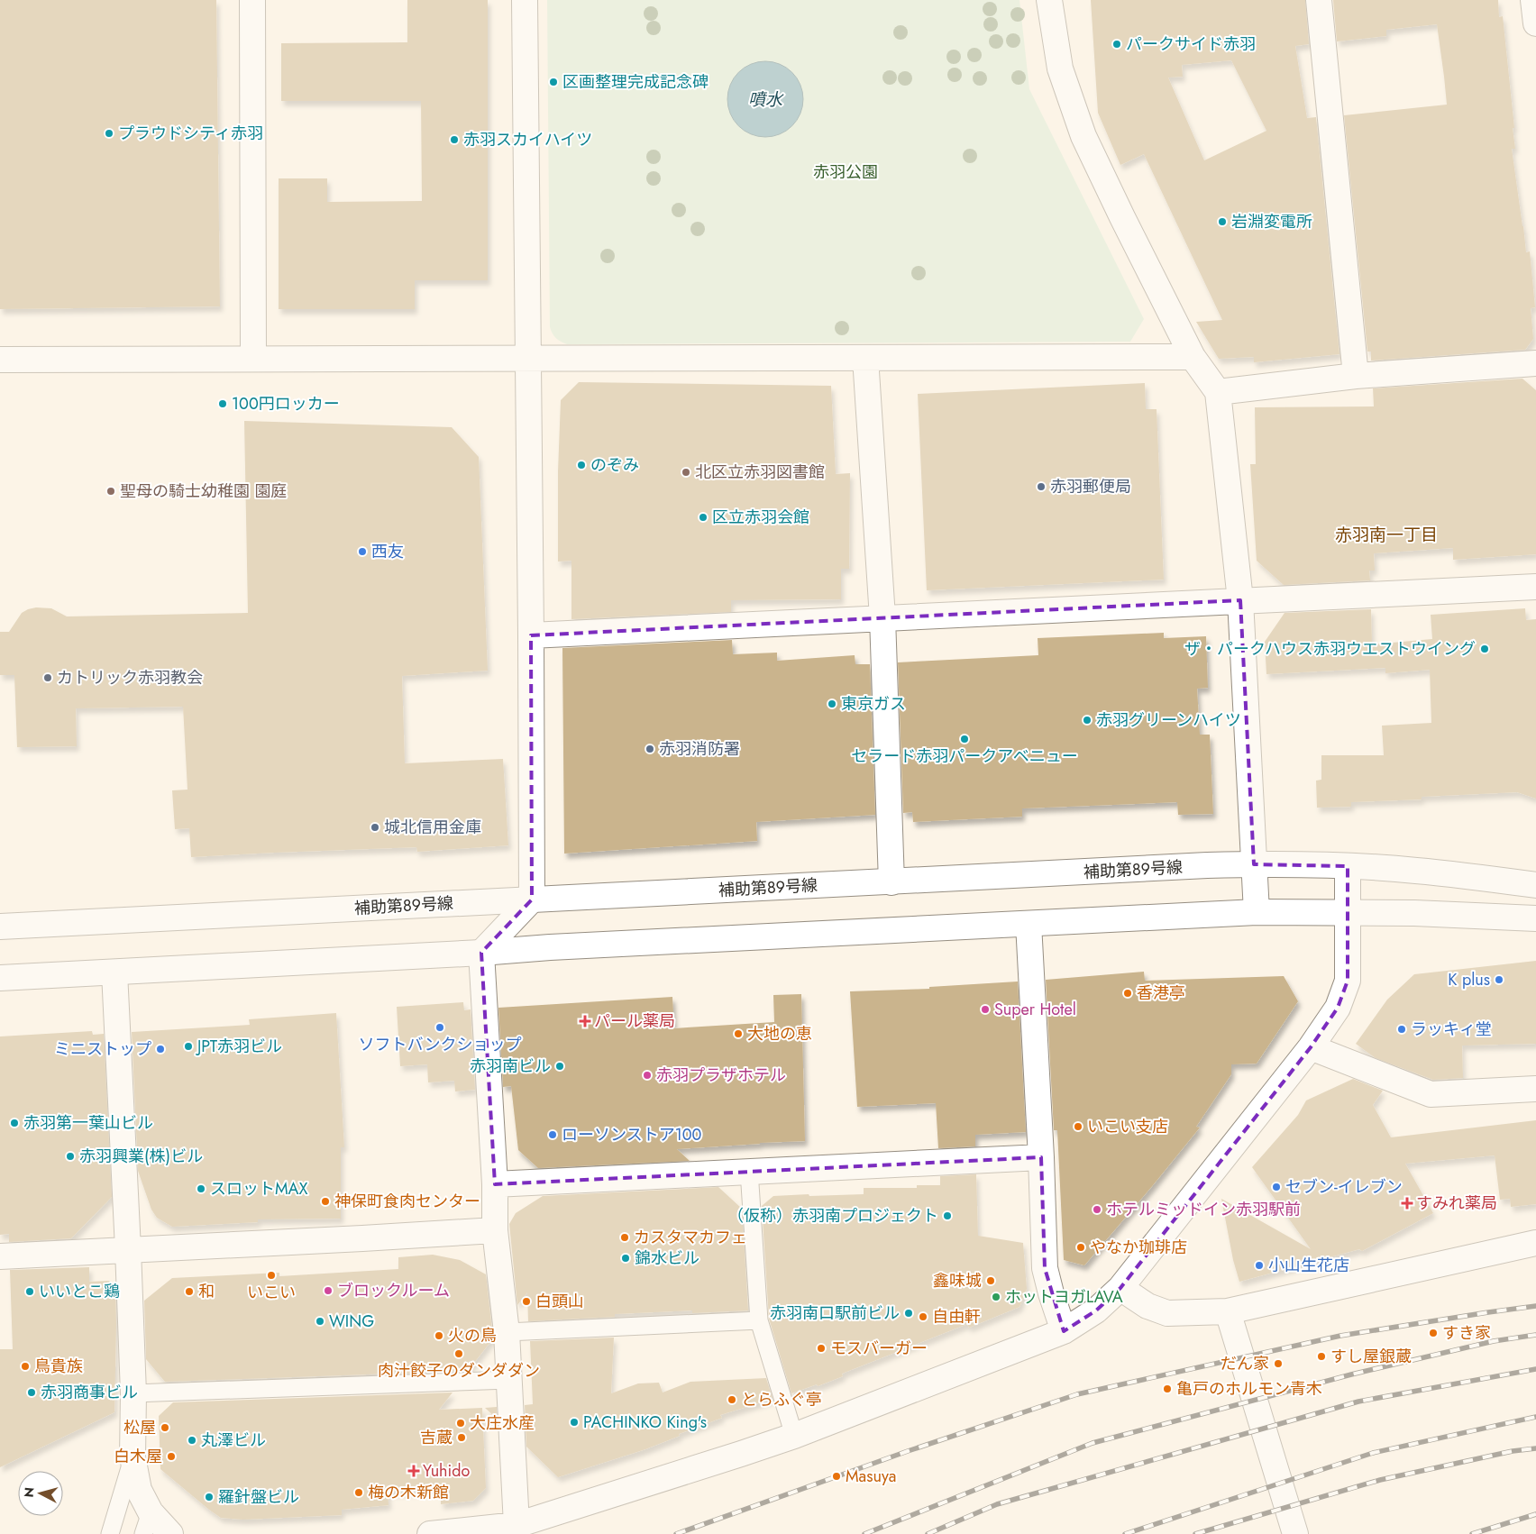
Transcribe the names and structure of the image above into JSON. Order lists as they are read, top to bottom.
{
  "streets": {
    "street": ["補助第89号線"]
  },
  "districts": ["赤羽南一丁目"],
  "water": ["噴水"],
  "parks": ["赤羽公園"],
  "places": {
    "other": [
      "パークサイド赤羽",
      "区画整理完成記念碑",
      "プラウドシティ赤羽",
      "赤羽スカイハイツ",
      "岩淵変電所",
      "100円ロッカー",
      "のぞみ",
      "北区立赤羽図書館",
      "赤羽郵便局",
      "聖母の騎士幼稚園 園庭",
      "区立赤羽会館",
      "西友",
      "ザ・パークハウス赤羽ウエストウイング",
      "カトリック赤羽教会",
      "東京ガス",
      "赤羽グリーンハイツ",
      "セラード赤羽パークアベニュー",
      "赤羽消防署",
      "城北信用金庫",
      "K plus",
      "香港亭",
      "Super Hotel",
      "ソフトバンクショップ",
      "ラッキィ堂",
      "大地の恵",
      "JPT赤羽ビル",
      "ミニストップ",
      "赤羽南ビル",
      "赤羽プラザホテル",
      "赤羽第一葉山ビル",
      "いこい支店",
      "ローソンストア100",
      "赤羽興業(株)ビル",
      "セブン-イレブン",
      "スロットMAX",
      "神保町食肉センター",
      "ホテルミッドイン赤羽駅前",
      "（仮称）赤羽南プロジェクト",
      "カスタマカフェ",
      "やなか珈琲店",
      "錦水ビル",
      "小山生花店",
      "いこい",
      "鑫味城",
      "ブロックルーム",
      "いいとこ鶏",
      "和",
      "ホットヨガLAVA",
      "白頭山",
      "赤羽南口駅前ビル",
      "自由軒",
      "WING",
      "すき家",
      "火の鳥",
      "モスバーガー",
      "肉汁餃子のダンダダン",
      "すし屋銀蔵",
      "だん家",
      "鳥貴族",
      "亀戸のホルモン青木",
      "赤羽商事ビル",
      "とらふぐ亭",
      "PACHINKO King's",
      "大庄水産",
      "松屋",
      "吉蔵",
      "丸澤ビル",
      "白木屋",
      "Masuya",
      "梅の木新館",
      "羅針盤ビル"
    ],
    "health": ["パール薬局", "すみれ薬局", "Yuhido"]
  },
  "north": "left"
}
